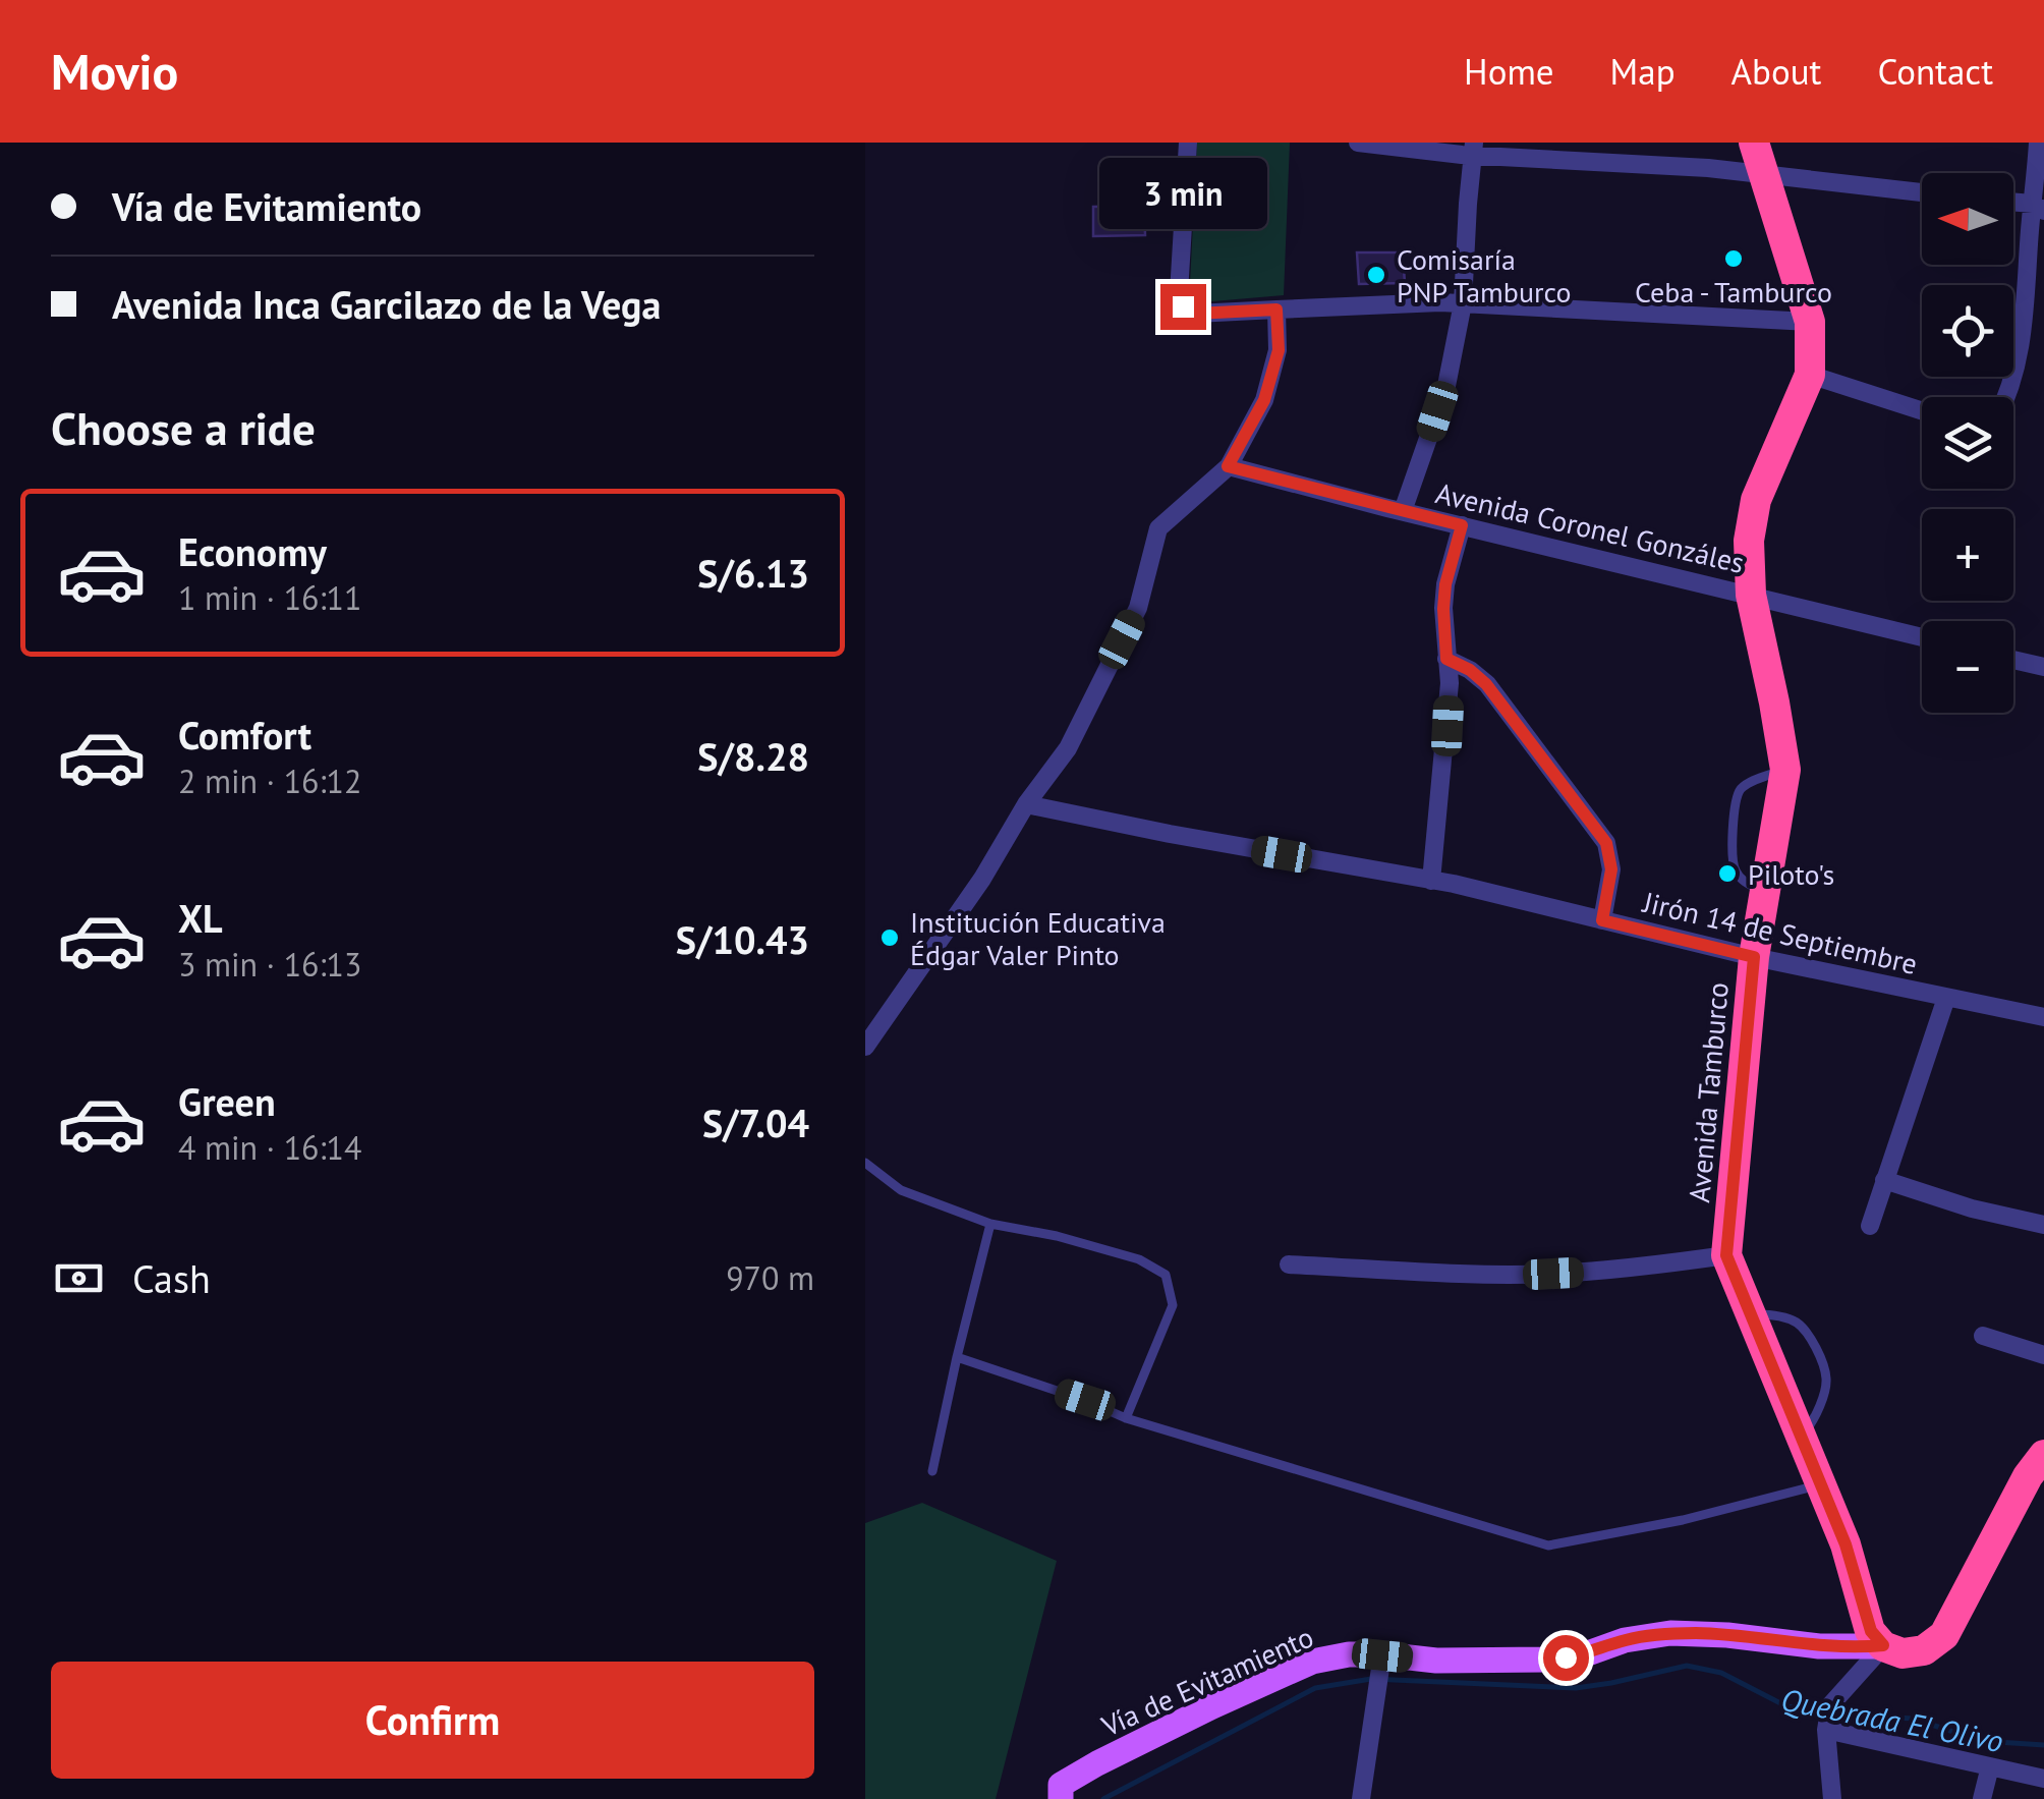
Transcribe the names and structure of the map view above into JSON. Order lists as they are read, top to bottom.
{
  "streets": {
    "highway": ["Avenida Tamburco"],
    "main road": ["Vía de Evitamiento"],
    "street": ["Avenida Coronel Gonzáles", "Jirón 14 de Septiembre"]
  },
  "crossings": [
    ["Avenida Coronel Gonzáles", "Avenida Tamburco"],
    ["Jirón 14 de Septiembre", "Avenida Tamburco"],
    ["Avenida Tamburco", "Vía de Evitamiento"]
  ],
  "water": ["Quebrada El Olivo"],
  "places": [
    "Ceba - Tamburco",
    "Comisaría PNP Tamburco",
    "Piloto's",
    "Institución Educativa Édgar Valer Pinto"
  ],
  "north": "left",
  "page": {
    "header": "Movio",
    "nav": [
      "Home",
      "Map",
      "About",
      "Contact"
    ],
    "banner": ["Vía de Evitamiento", "Avenida Inca Garcilazo de la Vega"],
    "bubble": "3 min",
    "map_buttons": ["+", "−"],
    "heading": "Choose a ride",
    "list": [
      {
        "name": "Economy",
        "note": "1 min · 16:11",
        "value": "S/6.13"
      },
      {
        "name": "Comfort",
        "note": "2 min · 16:12",
        "value": "S/8.28"
      },
      {
        "name": "XL",
        "note": "3 min · 16:13",
        "value": "S/10.43"
      },
      {
        "name": "Green",
        "note": "4 min · 16:14",
        "value": "S/7.04"
      }
    ],
    "pay": ["Cash", "970 m"],
    "buttons": "Confirm"
  }
}
